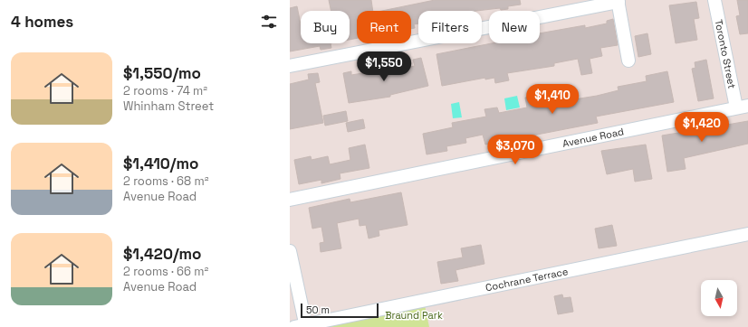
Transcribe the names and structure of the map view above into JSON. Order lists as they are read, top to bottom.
{
  "streets": {
    "street": ["Toronto Street", "Avenue Road", "Cochrane Terrace"]
  },
  "crossings": [
    ["Toronto Street", "Avenue Road"]
  ],
  "parks": ["Braund Park"],
  "scale_bar": "50 m",
  "north": "bottom",
  "page": {
    "heading": "4 homes",
    "chip": [
      "Buy",
      "Rent",
      "Filters",
      "New"
    ],
    "list": [
      {
        "name": "$1,550/mo",
        "note": "2 rooms · 74 m² · Whinham Street"
      },
      {
        "name": "$1,410/mo",
        "note": "2 rooms · 68 m² · Avenue Road"
      },
      {
        "name": "$1,420/mo",
        "note": "2 rooms · 66 m² · Avenue Road"
      }
    ],
    "price": [
      "$1,550",
      "$1,410",
      "$1,420",
      "$3,070"
    ],
    "scale": "50 m"
  }
}
